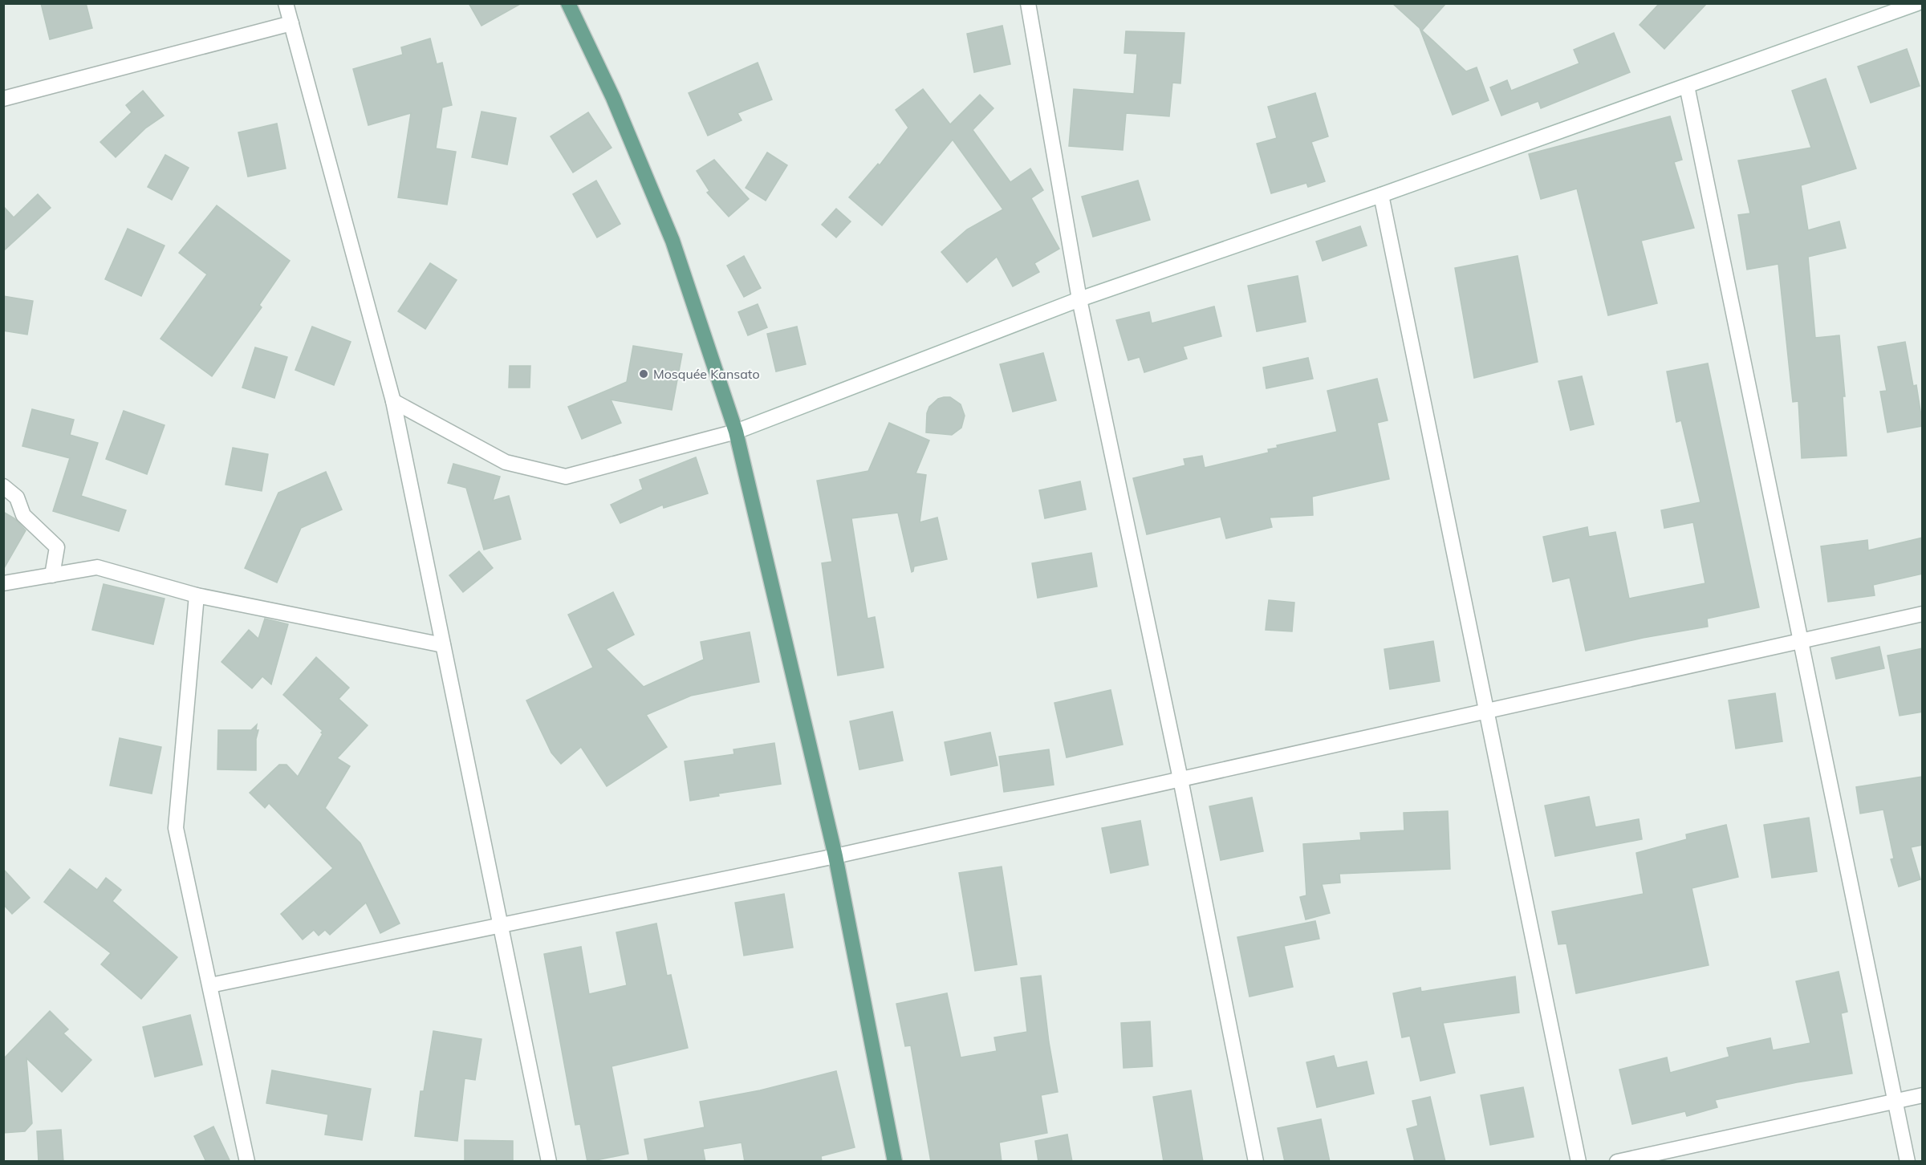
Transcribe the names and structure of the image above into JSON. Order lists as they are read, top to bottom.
{
  "places": ["Mosquée Kansato"]
}
